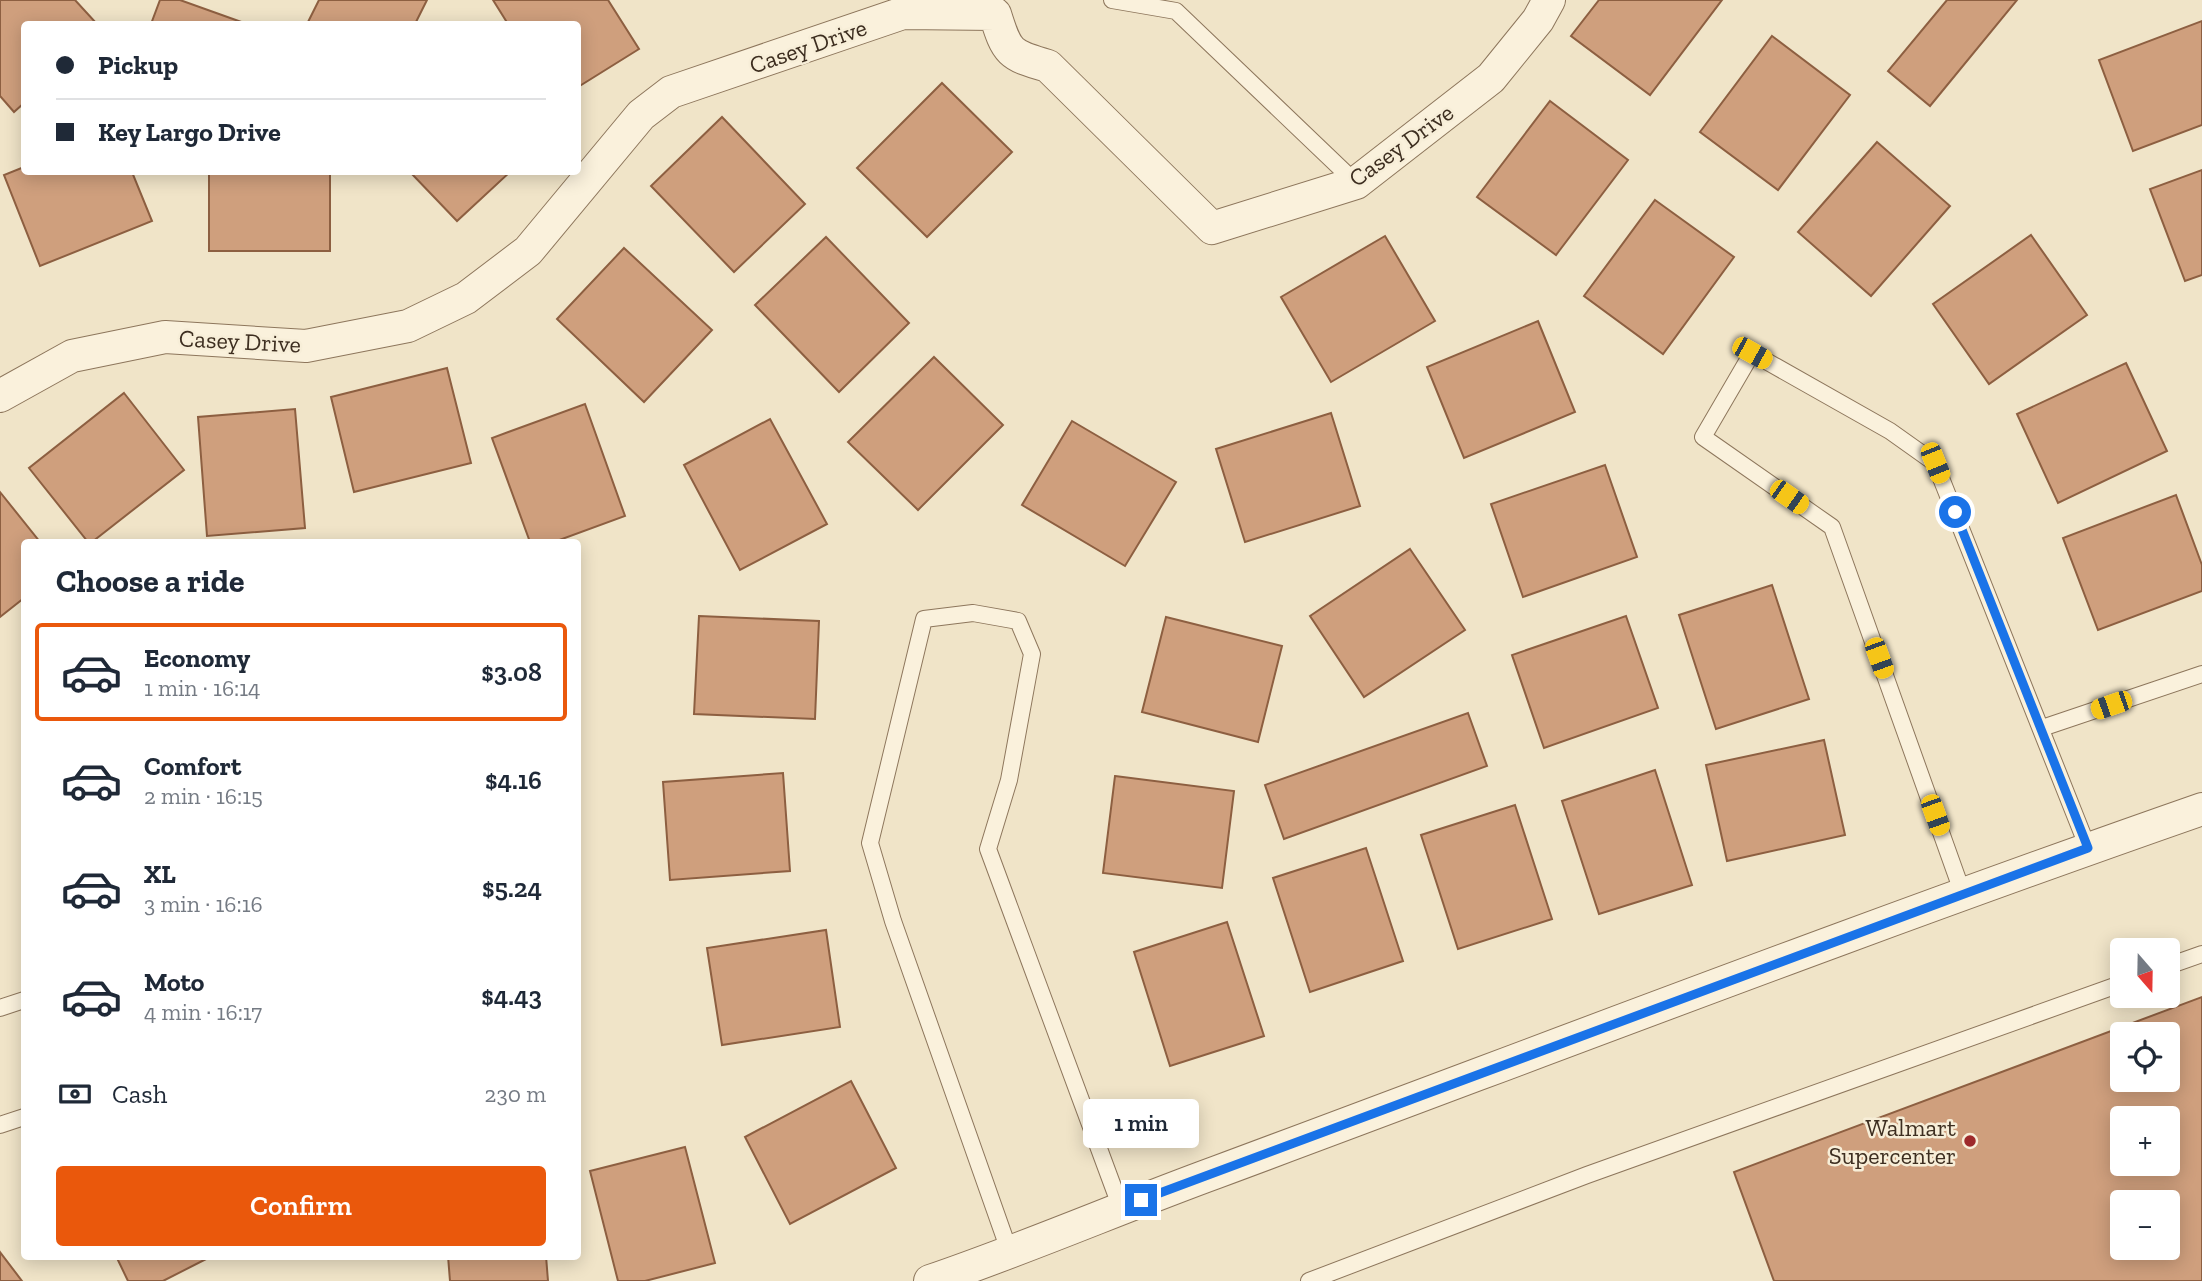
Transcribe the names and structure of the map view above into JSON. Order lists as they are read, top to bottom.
{
  "streets": {
    "street": ["Casey Drive"]
  },
  "places": ["Walmart Supercenter"],
  "north": "bottom",
  "page": {
    "banner": ["Pickup", "Key Largo Drive"],
    "heading": "Choose a ride",
    "list": [
      {
        "name": "Economy",
        "note": "1 min · 16:14",
        "value": "$3.08"
      },
      {
        "name": "Comfort",
        "note": "2 min · 16:15",
        "value": "$4.16"
      },
      {
        "name": "XL",
        "note": "3 min · 16:16",
        "value": "$5.24"
      },
      {
        "name": "Moto",
        "note": "4 min · 16:17",
        "value": "$4.43"
      }
    ],
    "map_buttons": ["+", "−"],
    "pay": ["Cash", "230 m"],
    "bubble": "1 min",
    "buttons": "Confirm"
  }
}
